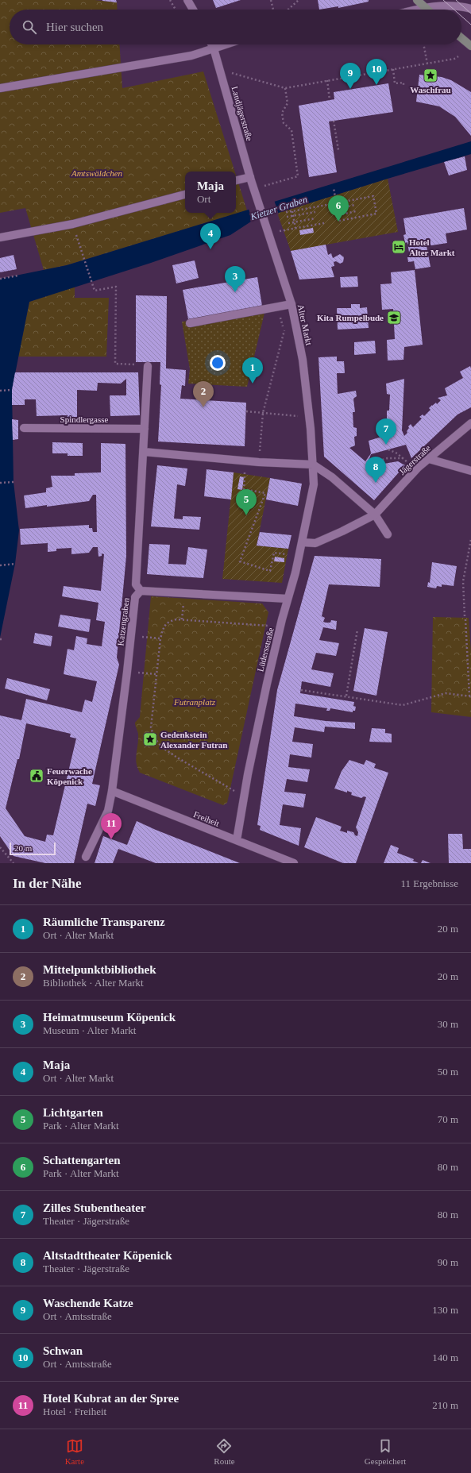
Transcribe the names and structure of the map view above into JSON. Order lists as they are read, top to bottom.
{
  "streets": {
    "street": [
      "Landjägerstraße",
      "Alter Markt",
      "Spindlergasse",
      "Jägerstraße",
      "Katzengraben",
      "Lüdersstraße",
      "Freiheit"
    ]
  },
  "crossings": [
    ["Landjägerstraße", "Alter Markt"],
    ["Alter Markt", "Lüdersstraße"],
    ["Spindlergasse", "Katzengraben"],
    ["Katzengraben", "Freiheit"],
    ["Lüdersstraße", "Freiheit"]
  ],
  "water": ["Kietzer Graben"],
  "parks": ["Amtswäldchen", "Futranplatz"],
  "places": {
    "place": ["Waschfrau", "Gedenkstein Alexander Futran"],
    "hotel": ["Hotel Alter Markt"],
    "school or university": ["Kita Rumpelbude"],
    "public building": ["Feuerwache Köpenick"]
  },
  "scale_bar": "20 m",
  "page": {
    "search": "Hier suchen",
    "pins": [
      "10",
      "9",
      "6",
      "4",
      "3",
      "1",
      "2",
      "7",
      "8",
      "5",
      "11"
    ],
    "popup": ["Maja", "Ort"],
    "scale": "20 m",
    "heading": ["In der Nähe", "11 Ergebnisse"],
    "list": [
      {
        "mark": "1",
        "name": "Räumliche Transparenz",
        "note": "Ort · Alter Markt",
        "value": "20 m"
      },
      {
        "mark": "2",
        "name": "Mittelpunktbibliothek",
        "note": "Bibliothek · Alter Markt",
        "value": "20 m"
      },
      {
        "mark": "3",
        "name": "Heimatmuseum Köpenick",
        "note": "Museum · Alter Markt",
        "value": "30 m"
      },
      {
        "mark": "4",
        "name": "Maja",
        "note": "Ort · Alter Markt",
        "value": "50 m"
      },
      {
        "mark": "5",
        "name": "Lichtgarten",
        "note": "Park · Alter Markt",
        "value": "70 m"
      },
      {
        "mark": "6",
        "name": "Schattengarten",
        "note": "Park · Alter Markt",
        "value": "80 m"
      },
      {
        "mark": "7",
        "name": "Zilles Stubentheater",
        "note": "Theater · Jägerstraße",
        "value": "80 m"
      },
      {
        "mark": "8",
        "name": "Altstadttheater Köpenick",
        "note": "Theater · Jägerstraße",
        "value": "90 m"
      },
      {
        "mark": "9",
        "name": "Waschende Katze",
        "note": "Ort · Amtsstraße",
        "value": "130 m"
      },
      {
        "mark": "10",
        "name": "Schwan",
        "note": "Ort · Amtsstraße",
        "value": "140 m"
      },
      {
        "mark": "11",
        "name": "Hotel Kubrat an der Spree",
        "note": "Hotel · Freiheit",
        "value": "210 m"
      }
    ],
    "nav": ["Karte", "Route", "Gespeichert"]
  }
}
